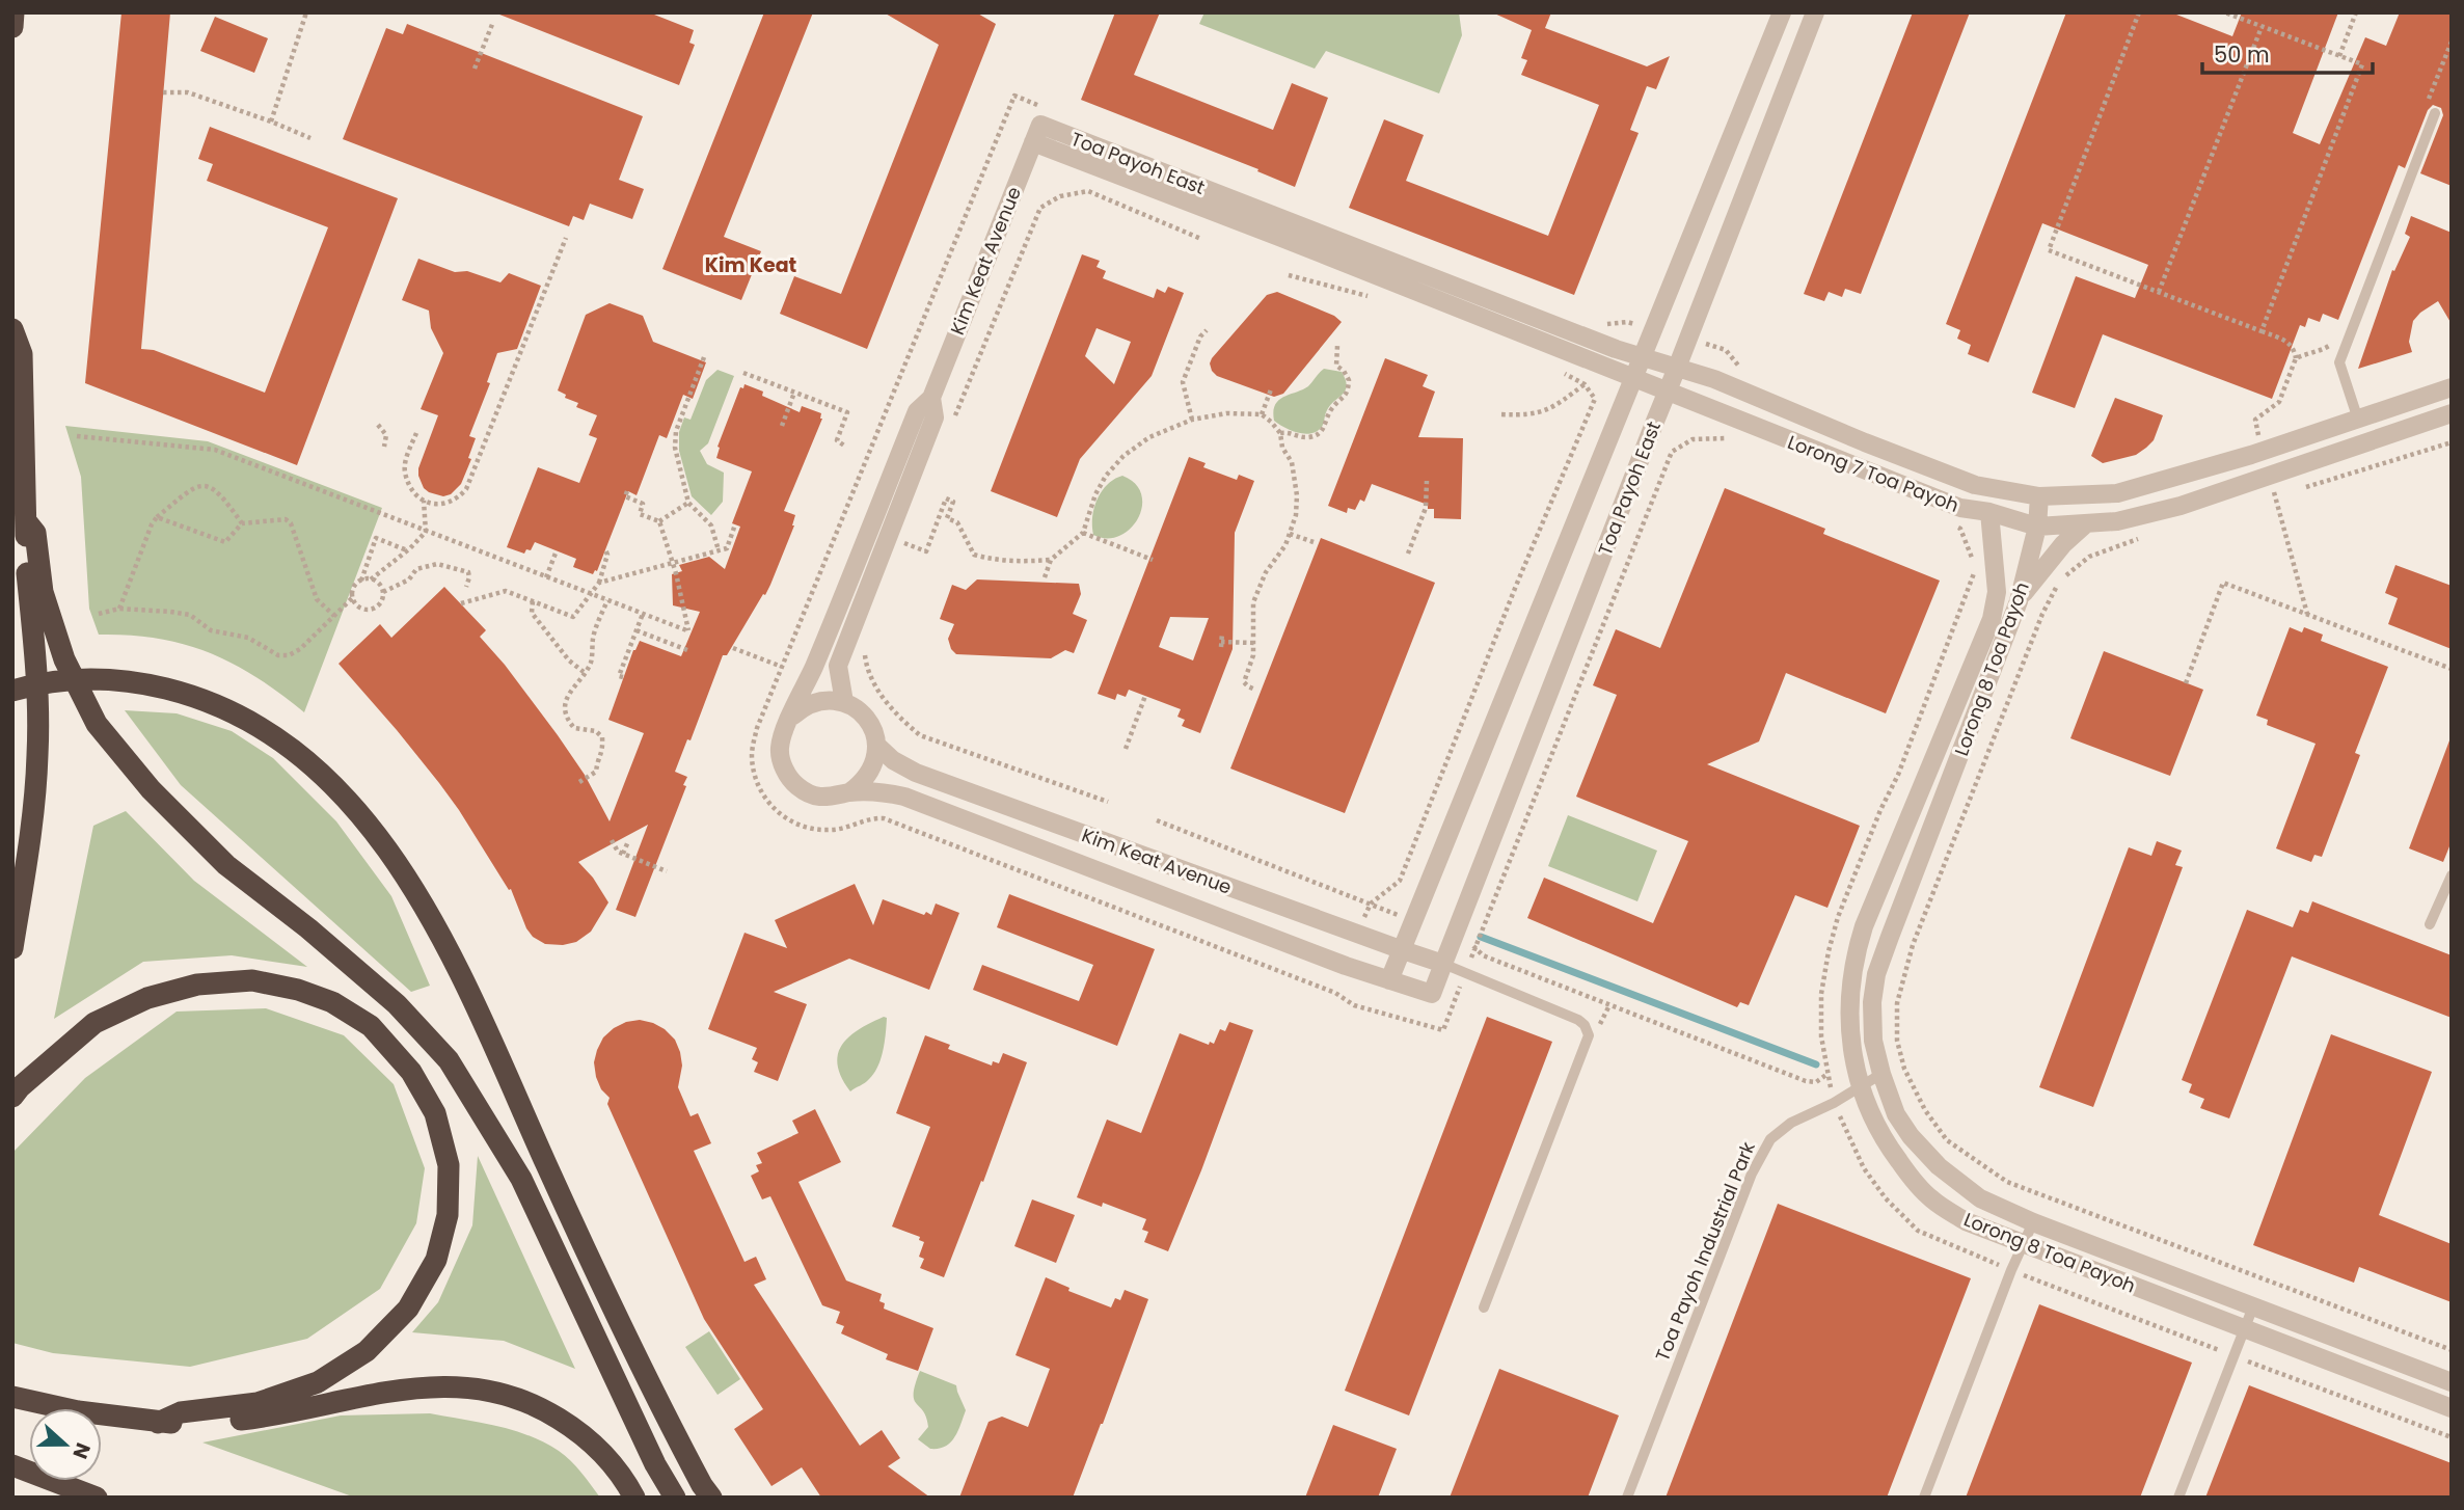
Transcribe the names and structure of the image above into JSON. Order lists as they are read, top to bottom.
{
  "streets": {
    "street": [
      "Toa Payoh East",
      "Kim Keat Avenue",
      "Lorong 7 Toa Payoh",
      "Lorong 8 Toa Payoh"
    ],
    "lane": ["Toa Payoh Industrial Park"]
  },
  "crossings": [
    ["Toa Payoh East", "Kim Keat Avenue"],
    ["Toa Payoh East", "Lorong 7 Toa Payoh"],
    ["Lorong 7 Toa Payoh", "Lorong 8 Toa Payoh"],
    ["Lorong 8 Toa Payoh", "Toa Payoh Industrial Park"]
  ],
  "districts": ["Kim Keat"],
  "scale_bar": "50 m",
  "north": "right"
}
